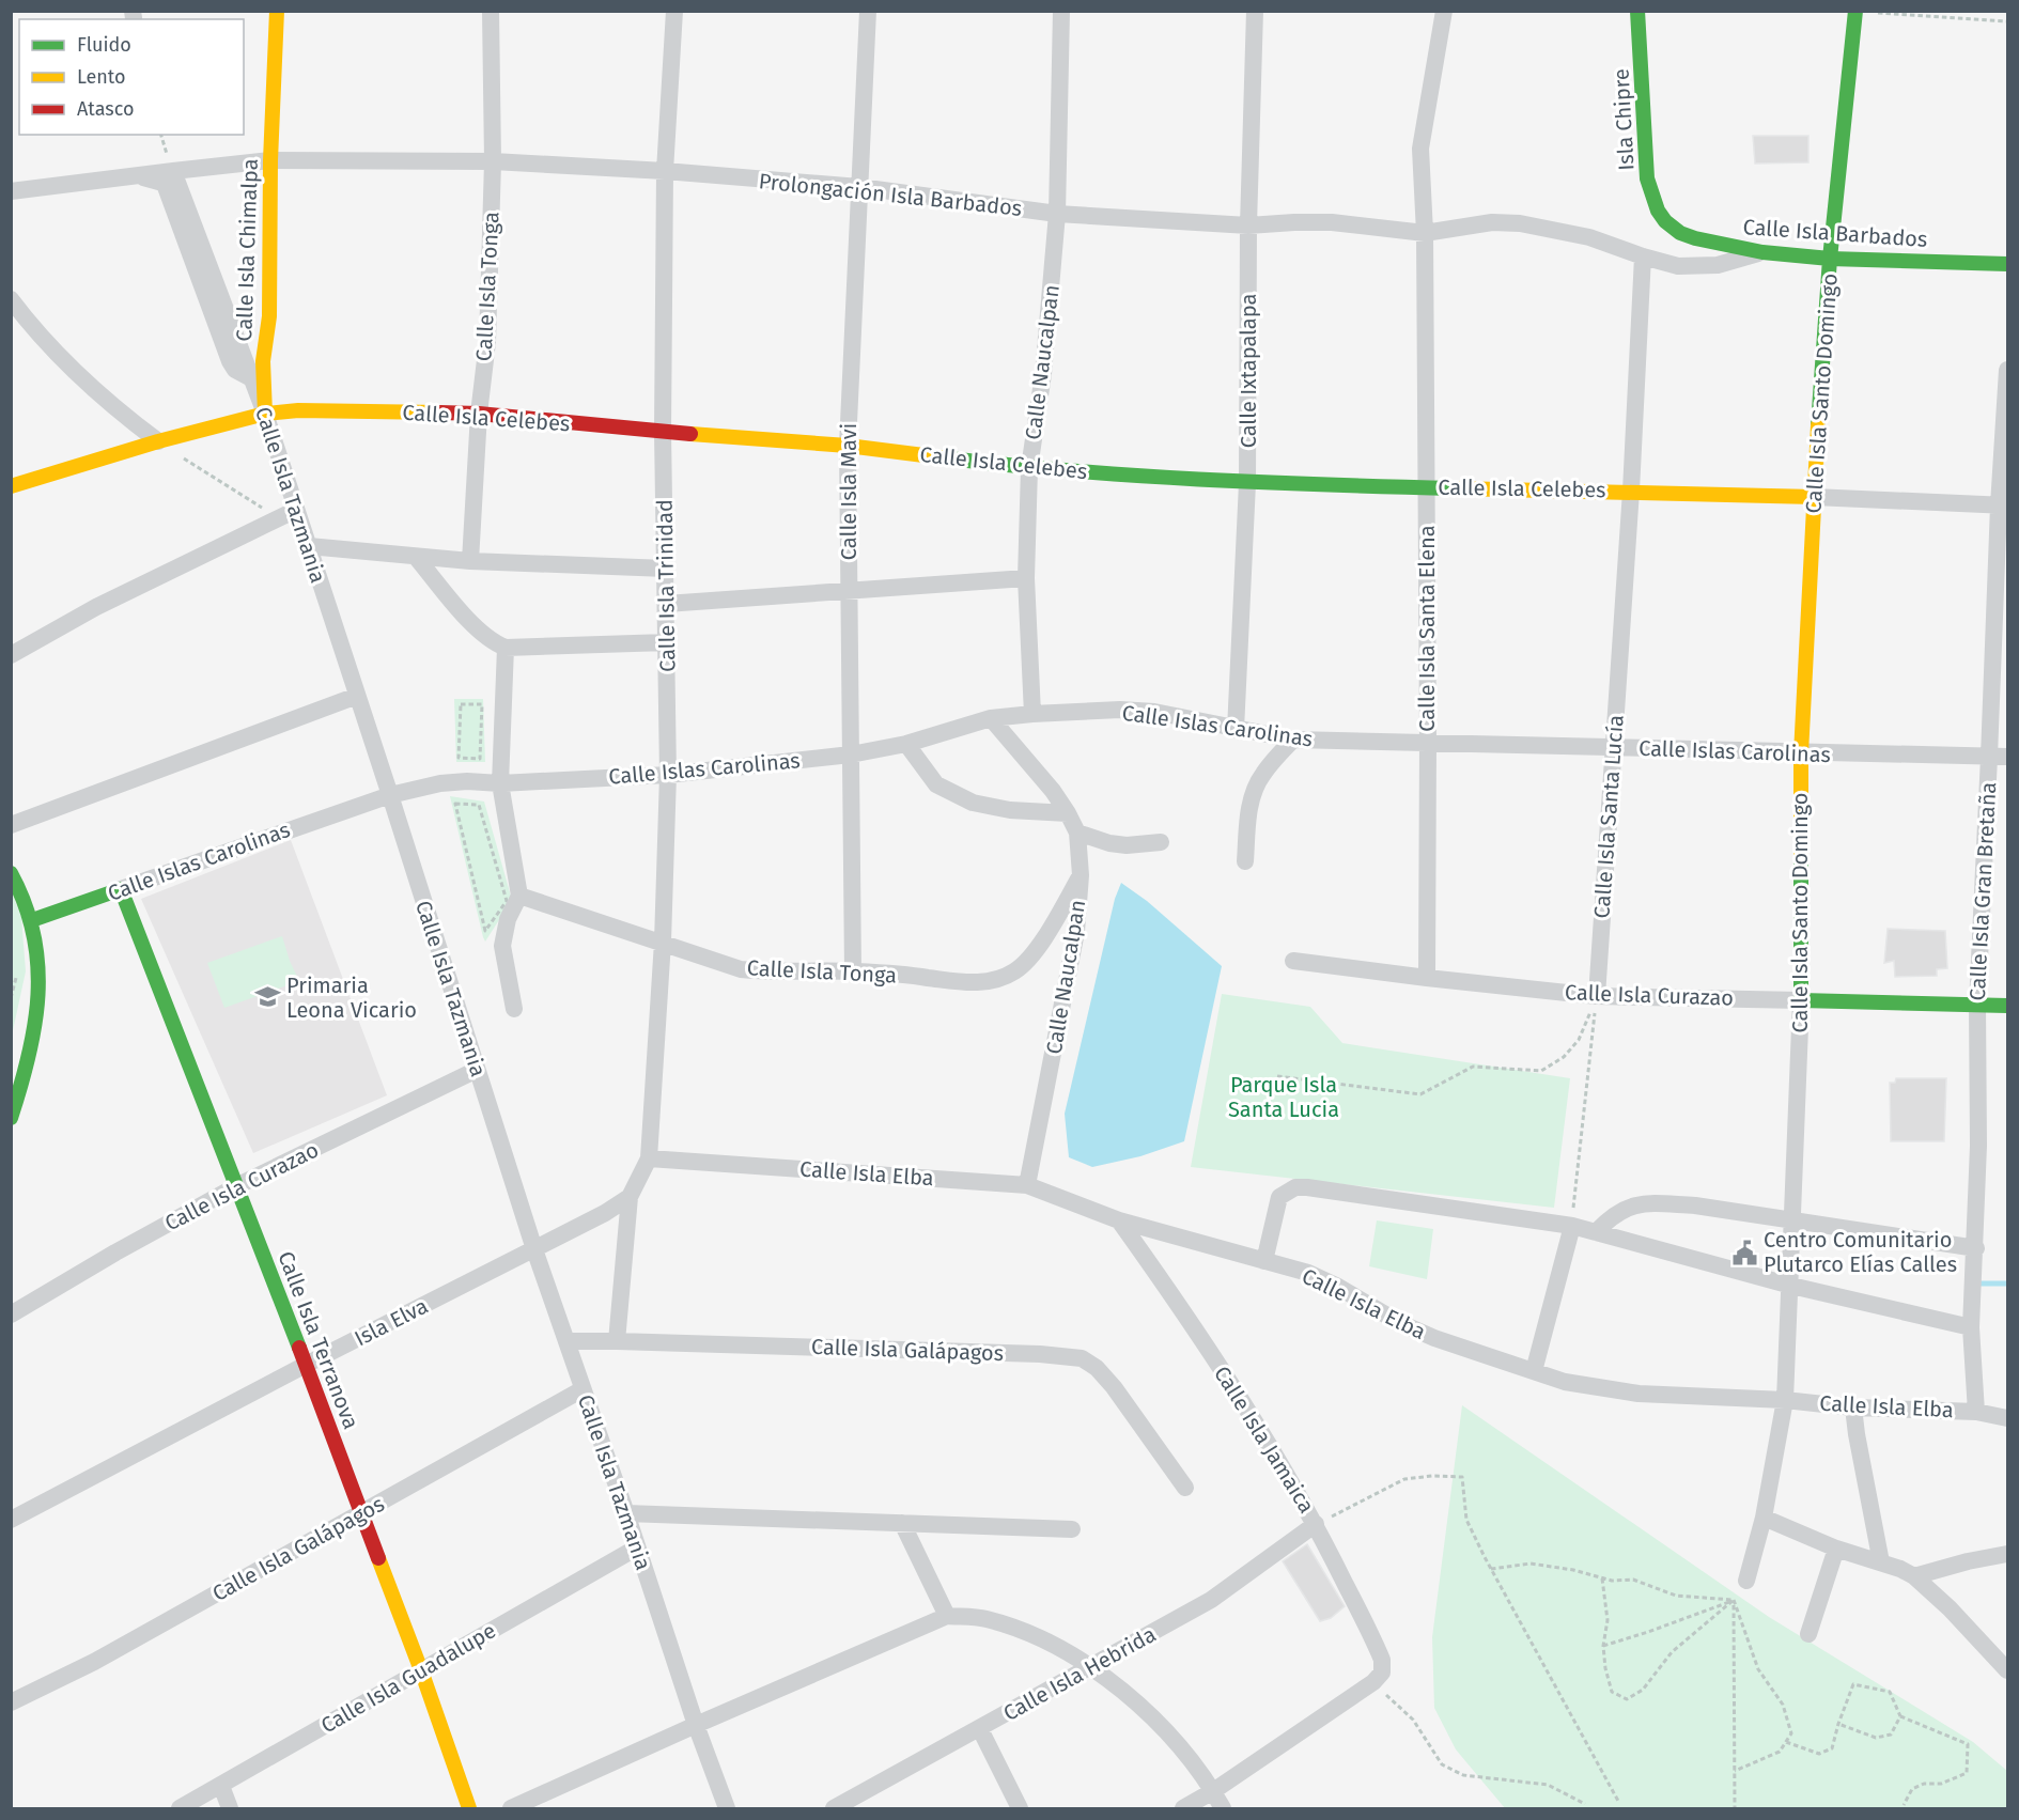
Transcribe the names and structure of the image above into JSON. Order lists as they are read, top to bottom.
{
  "streets": {
    "street": [
      "Isla Chipre",
      "Prolongación Isla Barbados",
      "Calle Isla Barbados",
      "Calle Isla Chimalpa",
      "Calle Isla Tonga",
      "Calle Naucalpan",
      "Calle Ixtapalapa",
      "Calle Isla Santo Domingo",
      "Calle Isla Celebes",
      "Calle Isla Mavi",
      "Calle Isla Tazmania",
      "Calle Isla Trinidad",
      "Calle Isla Santa Elena",
      "Calle Islas Carolinas",
      "Calle Isla Santa Lucía",
      "Calle Isla Gran Bretaña",
      "Calle Isla Curazao",
      "Calle Isla Elba",
      "Isla Elva",
      "Calle Isla Terranova",
      "Calle Isla Galápagos",
      "Calle Isla Jamaica",
      "Calle Isla Hebrida",
      "Calle Isla Guadalupe"
    ]
  },
  "crossings": [
    ["Isla Chipre", "Calle Isla Barbados"],
    ["Prolongación Isla Barbados", "Calle Isla Barbados"],
    ["Prolongación Isla Barbados", "Calle Isla Chimalpa"],
    ["Prolongación Isla Barbados", "Calle Isla Tonga"],
    ["Prolongación Isla Barbados", "Calle Naucalpan"],
    ["Prolongación Isla Barbados", "Calle Ixtapalapa"],
    ["Prolongación Isla Barbados", "Calle Isla Mavi"],
    ["Prolongación Isla Barbados", "Calle Isla Tazmania"],
    ["Prolongación Isla Barbados", "Calle Isla Trinidad"],
    ["Prolongación Isla Barbados", "Calle Isla Santa Elena"],
    ["Prolongación Isla Barbados", "Calle Isla Santa Lucía"],
    ["Calle Isla Barbados", "Calle Isla Santo Domingo"],
    ["Calle Isla Chimalpa", "Calle Isla Celebes"],
    ["Calle Isla Chimalpa", "Calle Isla Tazmania"],
    ["Calle Isla Tonga", "Calle Naucalpan"],
    ["Calle Isla Tonga", "Calle Isla Celebes"],
    ["Calle Isla Tonga", "Calle Isla Mavi"],
    ["Calle Isla Tonga", "Calle Isla Trinidad"],
    ["Calle Naucalpan", "Calle Isla Celebes"],
    ["Calle Naucalpan", "Calle Islas Carolinas"],
    ["Calle Naucalpan", "Calle Isla Elba"],
    ["Calle Ixtapalapa", "Calle Isla Celebes"],
    ["Calle Ixtapalapa", "Calle Islas Carolinas"],
    ["Calle Isla Santo Domingo", "Calle Isla Celebes"],
    ["Calle Isla Santo Domingo", "Calle Islas Carolinas"],
    ["Calle Isla Santo Domingo", "Calle Isla Curazao"],
    ["Calle Isla Santo Domingo", "Calle Isla Elba"],
    ["Calle Isla Celebes", "Calle Isla Mavi"],
    ["Calle Isla Celebes", "Calle Isla Tazmania"],
    ["Calle Isla Celebes", "Calle Isla Trinidad"],
    ["Calle Isla Celebes", "Calle Isla Santa Elena"],
    ["Calle Isla Celebes", "Calle Isla Santa Lucía"],
    ["Calle Isla Celebes", "Calle Isla Gran Bretaña"],
    ["Calle Isla Mavi", "Calle Islas Carolinas"],
    ["Calle Isla Tazmania", "Calle Islas Carolinas"],
    ["Calle Isla Tazmania", "Calle Isla Curazao"],
    ["Calle Isla Tazmania", "Isla Elva"],
    ["Calle Isla Tazmania", "Calle Isla Galápagos"],
    ["Calle Isla Tazmania", "Calle Isla Guadalupe"],
    ["Calle Isla Trinidad", "Calle Islas Carolinas"],
    ["Calle Isla Trinidad", "Calle Isla Elba"],
    ["Calle Isla Trinidad", "Isla Elva"],
    ["Calle Isla Santa Elena", "Calle Islas Carolinas"],
    ["Calle Isla Santa Elena", "Calle Isla Curazao"],
    ["Calle Islas Carolinas", "Calle Isla Santa Lucía"],
    ["Calle Islas Carolinas", "Calle Isla Gran Bretaña"],
    ["Calle Islas Carolinas", "Calle Isla Terranova"],
    ["Calle Isla Santa Lucía", "Calle Isla Curazao"],
    ["Calle Isla Gran Bretaña", "Calle Isla Curazao"],
    ["Calle Isla Gran Bretaña", "Calle Isla Elba"],
    ["Calle Isla Curazao", "Calle Isla Terranova"],
    ["Calle Isla Elba", "Isla Elva"],
    ["Calle Isla Elba", "Calle Isla Jamaica"],
    ["Isla Elva", "Calle Isla Terranova"],
    ["Calle Isla Terranova", "Calle Isla Galápagos"],
    ["Calle Isla Terranova", "Calle Isla Guadalupe"],
    ["Calle Isla Jamaica", "Calle Isla Hebrida"]
  ],
  "parks": ["Parque Isla Santa Lucia"],
  "places": {
    "school or university": ["Primaria Leona Vicario"],
    "public building": ["Centro Comunitario Plutarco Elías Calles"]
  },
  "legend": ["Fluido", "Lento", "Atasco"]
}
